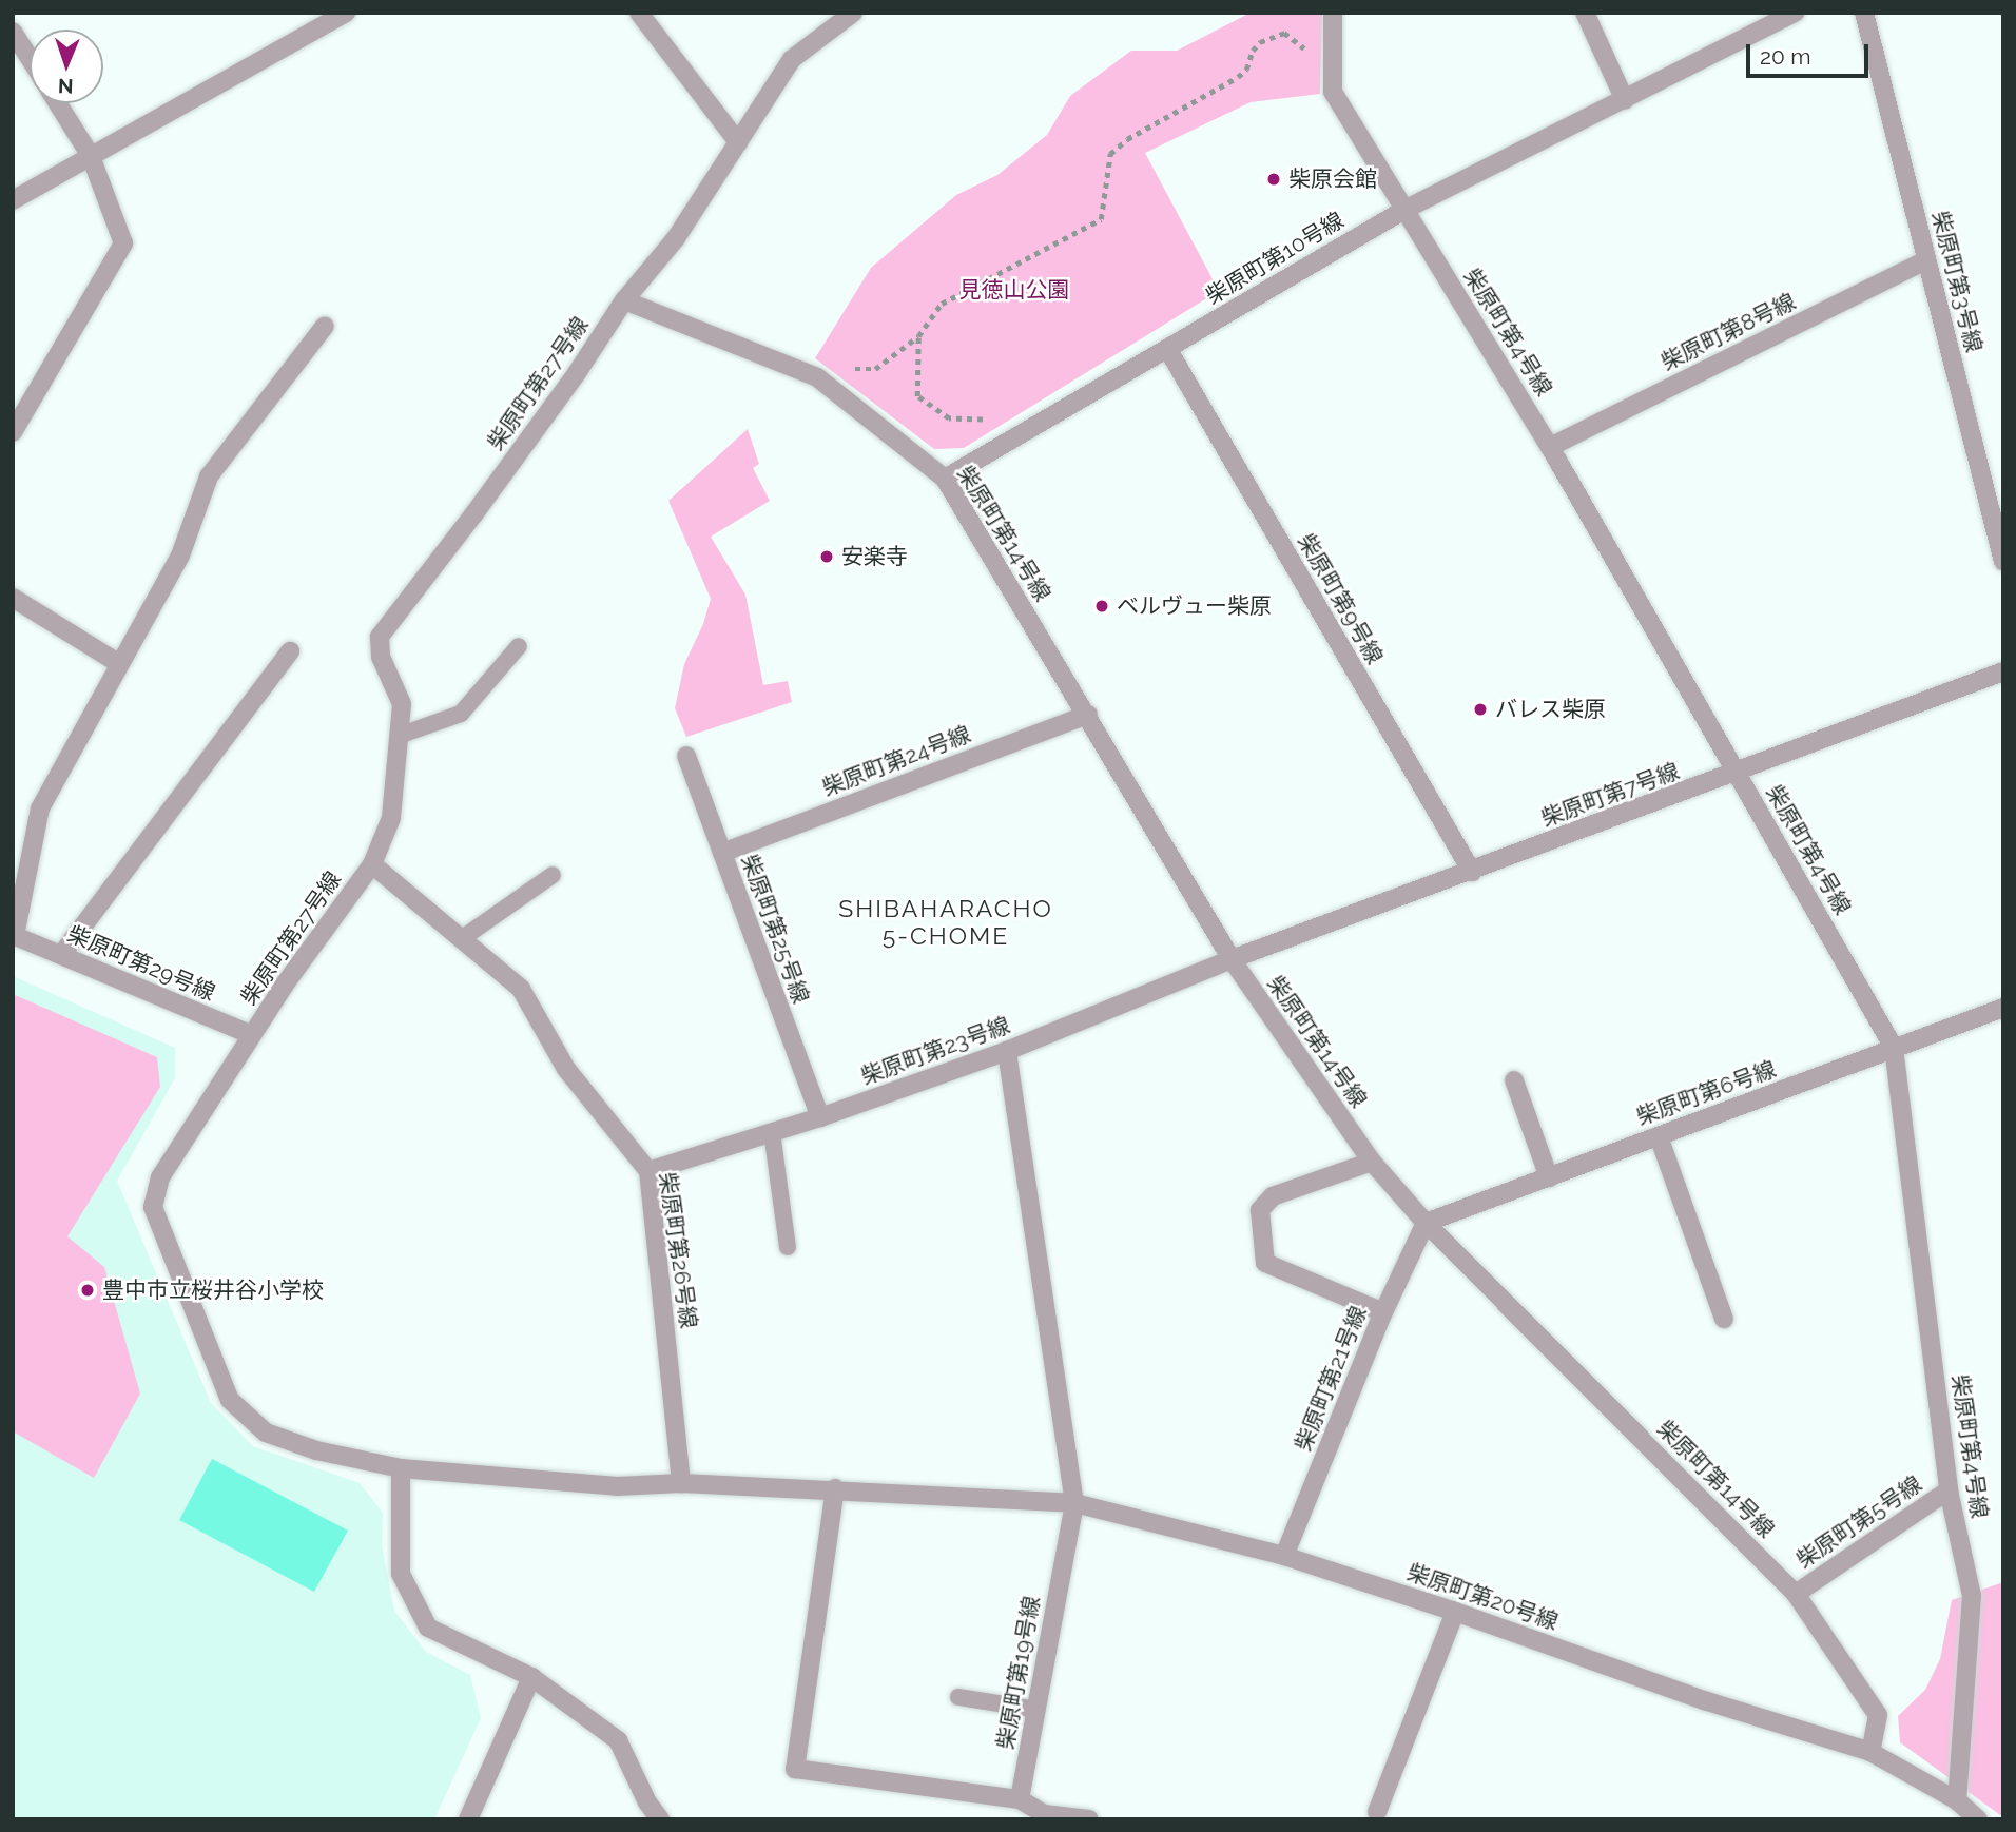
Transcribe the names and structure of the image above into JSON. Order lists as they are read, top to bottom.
{
  "streets": {
    "street": [
      "柴原町第10号線",
      "柴原町第3号線",
      "柴原町第4号線",
      "柴原町第8号線",
      "柴原町第27号線",
      "柴原町第14号線",
      "柴原町第9号線",
      "柴原町第24号線",
      "柴原町第7号線",
      "柴原町第25号線",
      "柴原町第29号線",
      "柴原町第23号線",
      "柴原町第6号線",
      "柴原町第26号線",
      "柴原町第21号線",
      "柴原町第5号線",
      "柴原町第20号線",
      "柴原町第19号線"
    ]
  },
  "crossings": [
    ["柴原町第10号線", "柴原町第4号線"],
    ["柴原町第10号線", "柴原町第14号線"],
    ["柴原町第10号線", "柴原町第9号線"],
    ["柴原町第3号線", "柴原町第8号線"],
    ["柴原町第4号線", "柴原町第8号線"],
    ["柴原町第4号線", "柴原町第7号線"],
    ["柴原町第4号線", "柴原町第6号線"],
    ["柴原町第4号線", "柴原町第5号線"],
    ["柴原町第27号線", "柴原町第14号線"],
    ["柴原町第27号線", "柴原町第29号線"],
    ["柴原町第27号線", "柴原町第26号線"],
    ["柴原町第27号線", "柴原町第20号線"],
    ["柴原町第14号線", "柴原町第24号線"],
    ["柴原町第14号線", "柴原町第7号線"],
    ["柴原町第14号線", "柴原町第23号線"],
    ["柴原町第14号線", "柴原町第6号線"],
    ["柴原町第14号線", "柴原町第21号線"],
    ["柴原町第14号線", "柴原町第5号線"],
    ["柴原町第14号線", "柴原町第20号線"],
    ["柴原町第9号線", "柴原町第7号線"],
    ["柴原町第24号線", "柴原町第25号線"],
    ["柴原町第7号線", "柴原町第23号線"],
    ["柴原町第25号線", "柴原町第23号線"],
    ["柴原町第23号線", "柴原町第26号線"],
    ["柴原町第23号線", "柴原町第19号線"],
    ["柴原町第6号線", "柴原町第21号線"],
    ["柴原町第26号線", "柴原町第20号線"],
    ["柴原町第21号線", "柴原町第20号線"],
    ["柴原町第20号線", "柴原町第19号線"]
  ],
  "districts": ["SHIBAHARACHO 5-CHOME"],
  "parks": ["見徳山公園"],
  "places": [
    "柴原会館",
    "安楽寺",
    "ベルヴュー柴原",
    "バレス柴原",
    "豊中市立桜井谷小学校"
  ],
  "scale_bar": "20 m",
  "north": "bottom"
}
